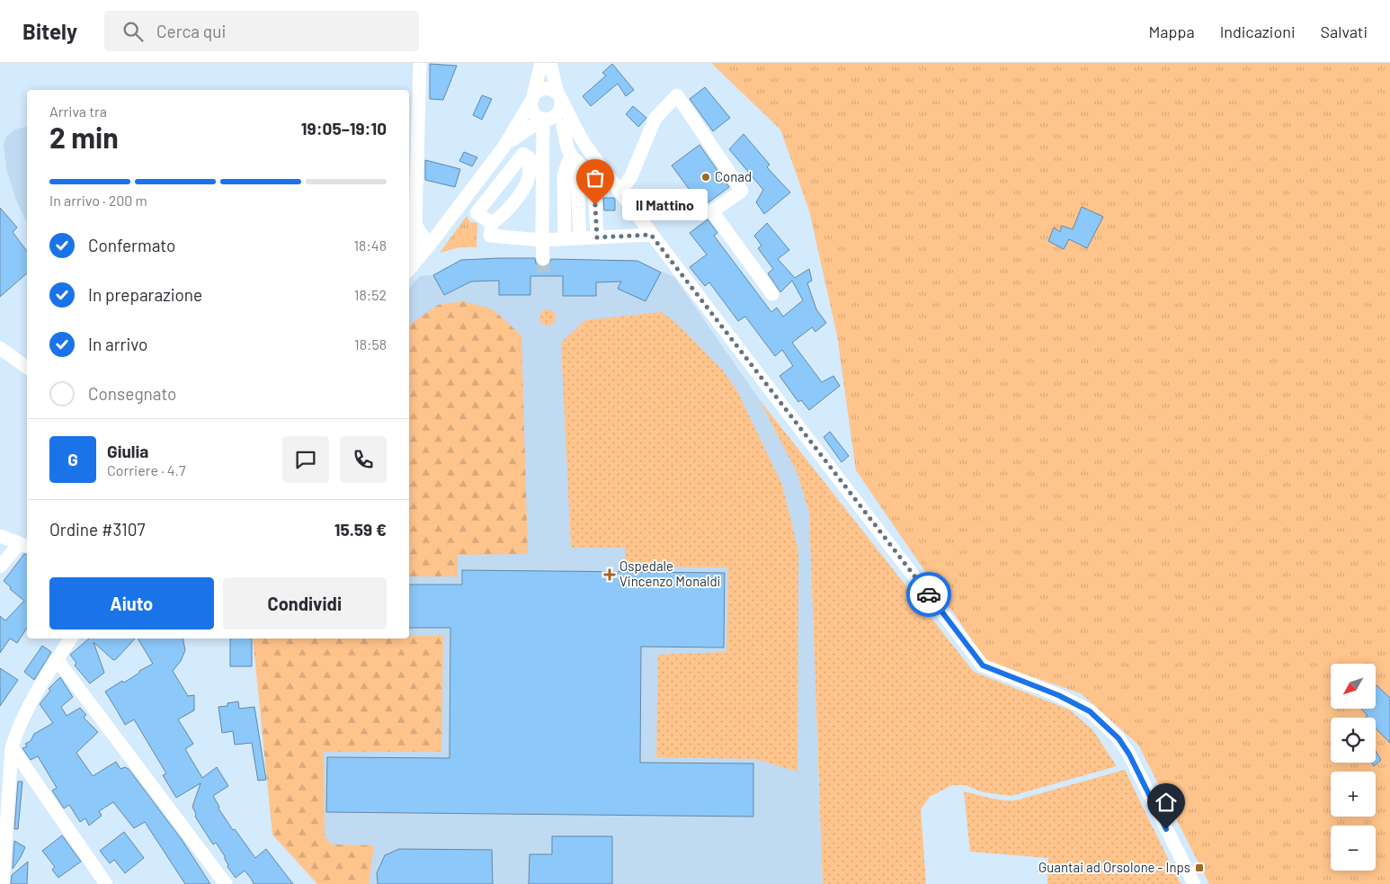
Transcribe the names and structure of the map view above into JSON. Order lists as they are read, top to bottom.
{
  "places": {
    "other": ["Conad", "Il Mattino"],
    "health": ["Ospedale Vincenzo Monaldi"],
    "transit": ["Guantai ad Orsolone - Inps"]
  },
  "north": "bottom left",
  "page": {
    "header": "Bitely",
    "search": "Cerca qui",
    "nav": ["Mappa", "Indicazioni", "Salvati"],
    "heading": ["2 min", "Arriva tra", "19:05–19:10"],
    "panel": [
      "Giulia",
      "Corriere · 4.7",
      "Ordine #3107",
      "15.59 €"
    ],
    "bar": "In arrivo · 200 m",
    "bubble": "Il Mattino",
    "list": [
      ["Confermato", "18:48"],
      ["In preparazione", "18:52"],
      ["In arrivo", "18:58"],
      "Consegnato"
    ],
    "round": "G",
    "buttons": ["Aiuto", "Condividi"],
    "map_buttons": ["+", "−"]
  }
}
